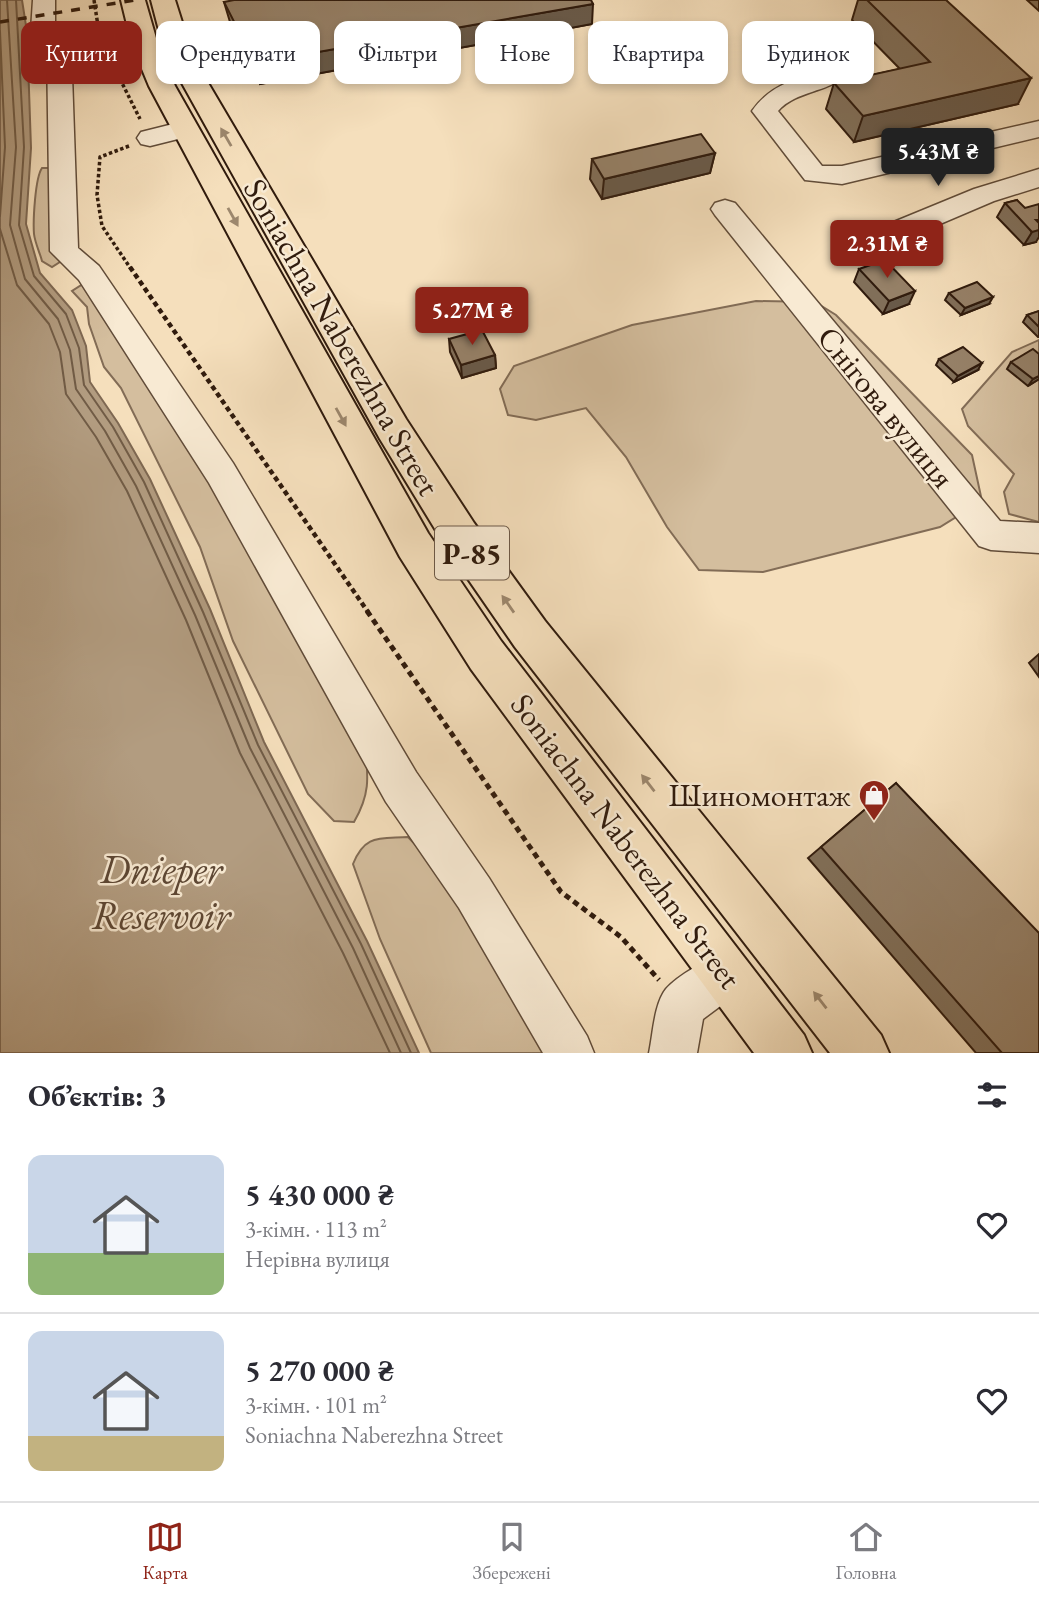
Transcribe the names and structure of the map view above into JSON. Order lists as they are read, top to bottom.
{
  "streets": {
    "main road": ["Soniachna Naberezhna Street", "Р-85"],
    "street": ["Снігова вулиця"]
  },
  "water": ["Dnieper Reservoir"],
  "places": {
    "shop": ["Шиномонтаж"]
  },
  "page": {
    "chip": [
      "Купити",
      "Орендувати",
      "Фільтри",
      "Нове",
      "Квартира",
      "Будинок"
    ],
    "price": ["5.43M ₴", "2.31M ₴", "5.27M ₴"],
    "heading": "Об’єктів: 3",
    "list": [
      {
        "name": "5 430 000 ₴",
        "note": "3-кімн. · 113 m² · Нерівна вулиця"
      },
      {
        "name": "5 270 000 ₴",
        "note": "3-кімн. · 101 m² · Soniachna Naberezhna Street"
      }
    ],
    "tabs": ["Карта", "Збережені", "Головна"]
  }
}
